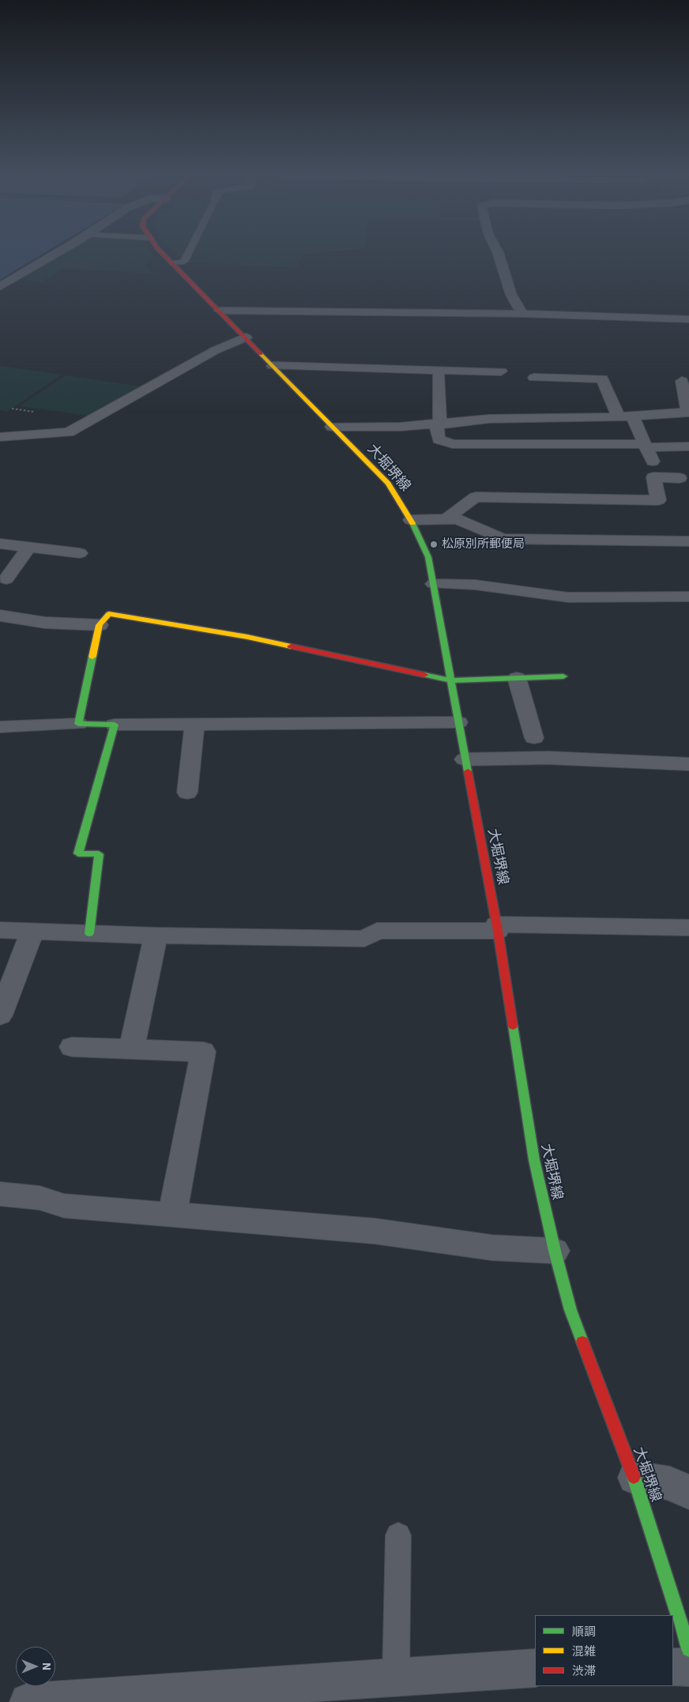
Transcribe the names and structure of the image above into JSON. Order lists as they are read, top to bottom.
{
  "streets": {
    "main road": ["大堀堺線"]
  },
  "places": ["松原別所郵便局"],
  "legend": ["順調", "混雑", "渋滞"],
  "north": "right"
}
